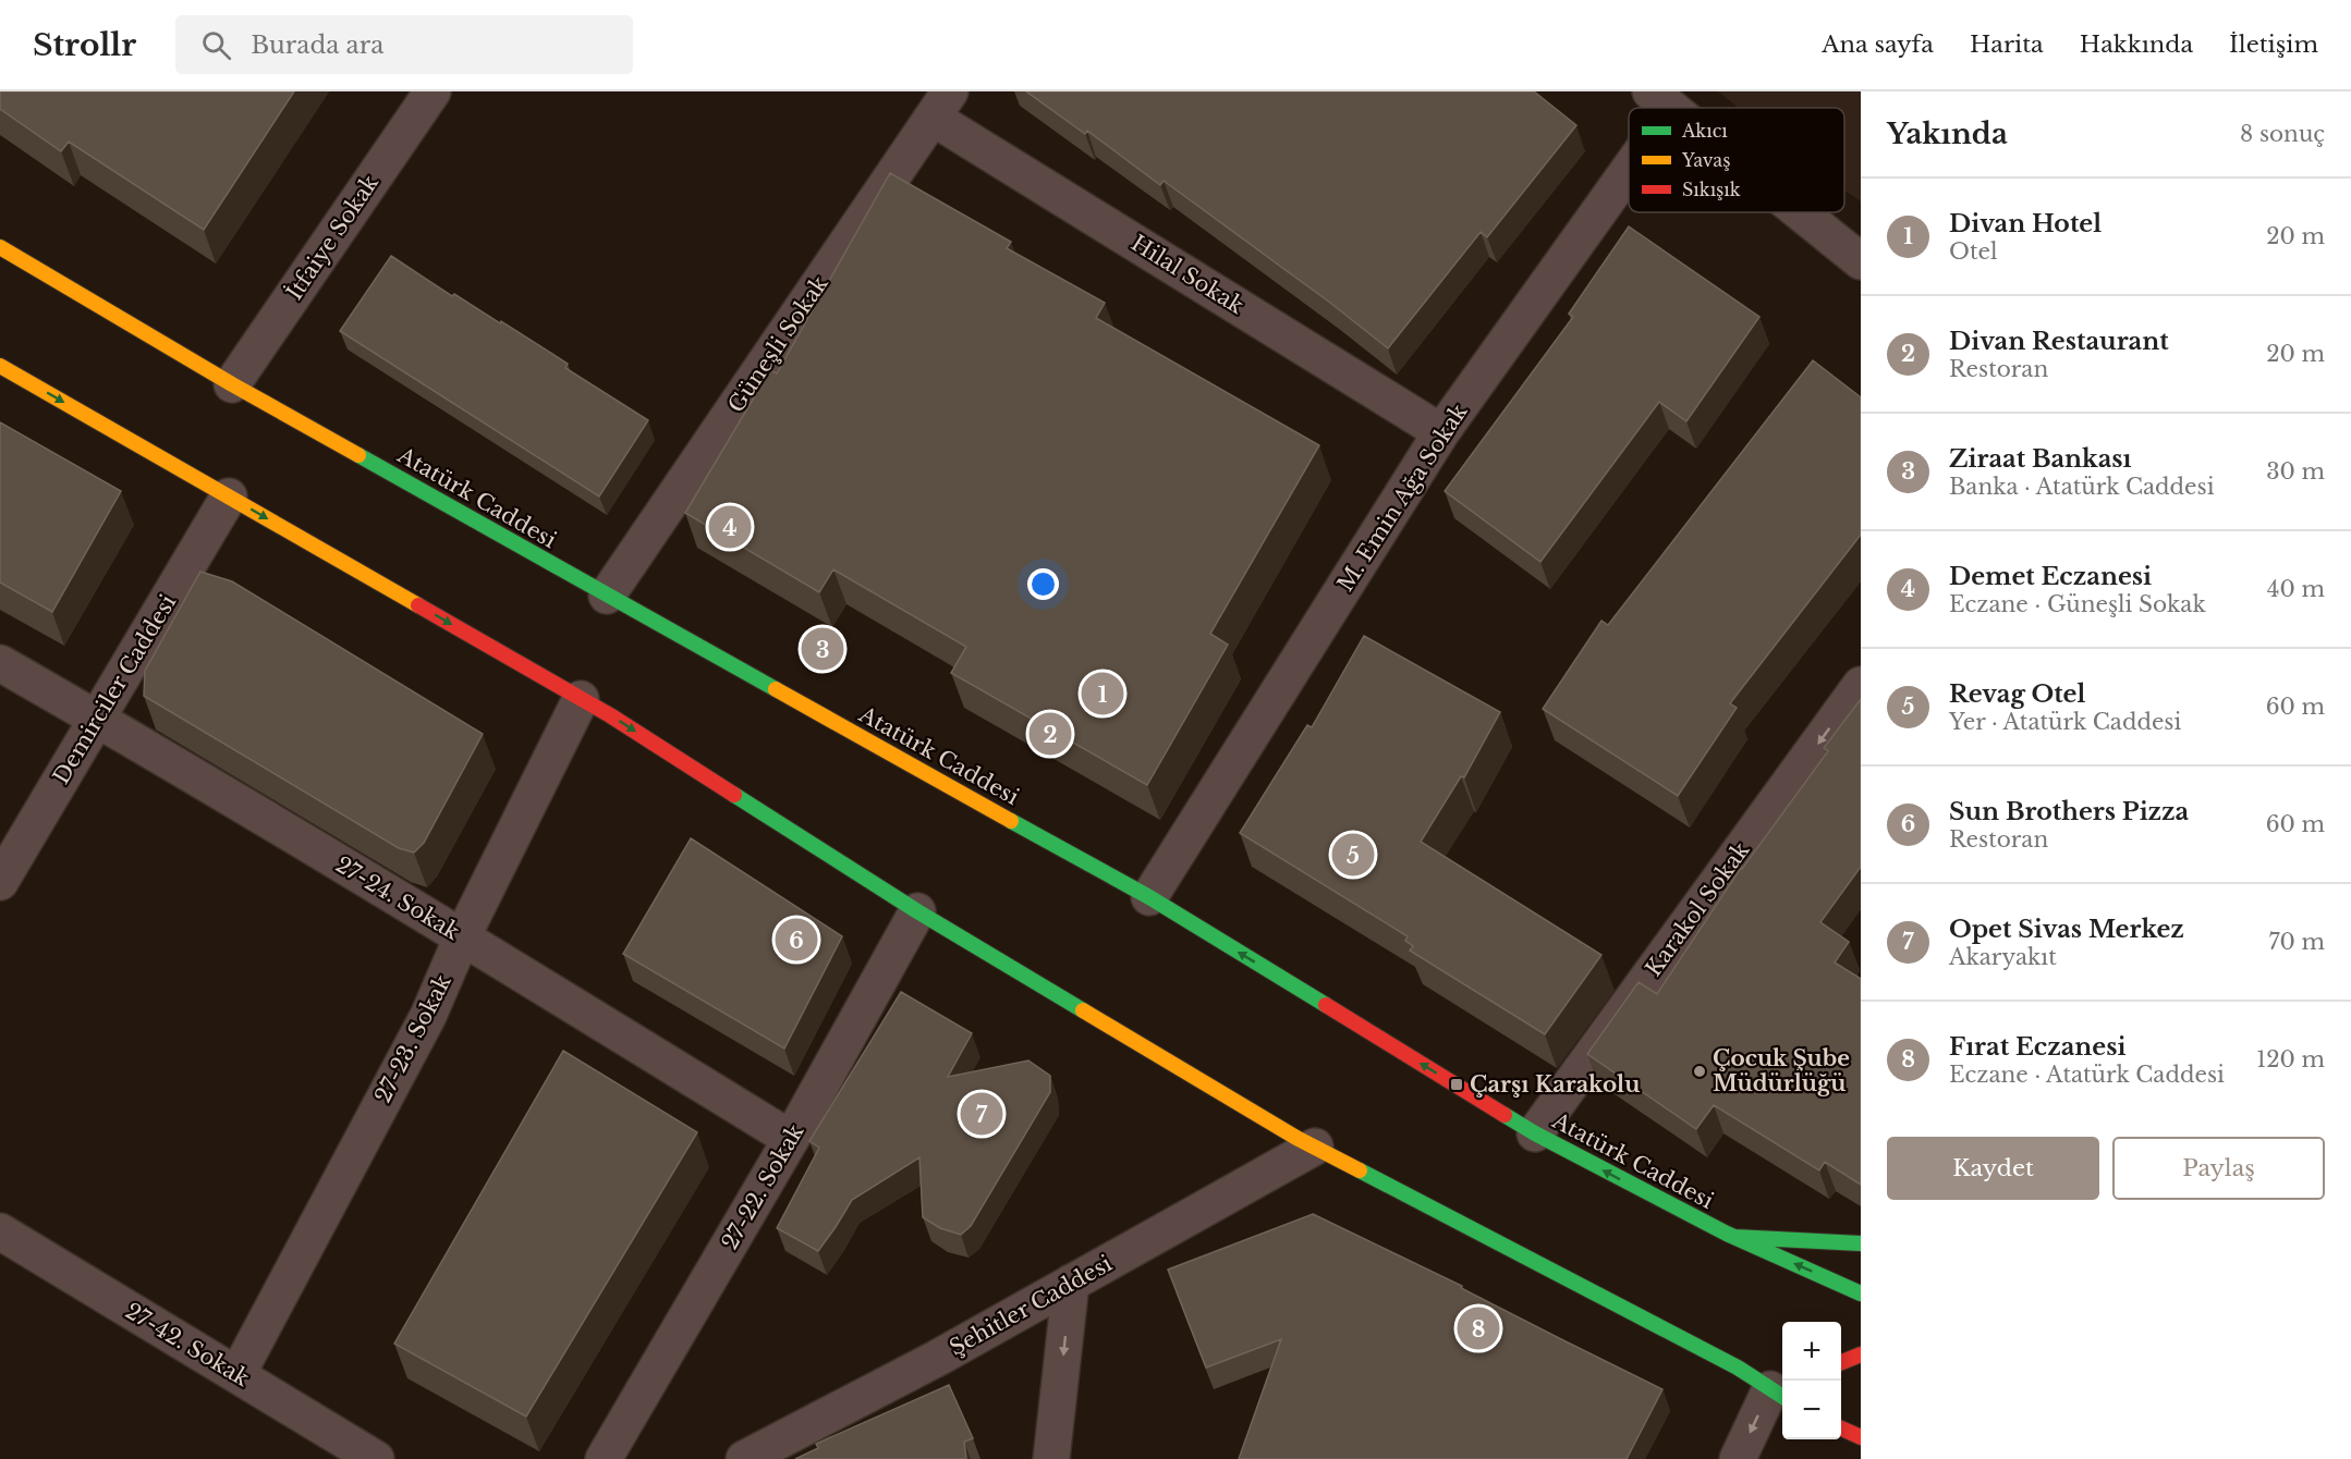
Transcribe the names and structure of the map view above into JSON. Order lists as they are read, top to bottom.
{
  "streets": {
    "main road": ["Atatürk Caddesi"],
    "street": [
      "İtfaiye Sokak",
      "Hilal Sokak",
      "Güneşli Sokak",
      "M. Emin Ağa Sokak",
      "Demirciler Caddesi",
      "27-24. Sokak",
      "Karakol Sokak",
      "27-23. Sokak",
      "27-22. Sokak",
      "Şehitler Caddesi",
      "27-42. Sokak"
    ]
  },
  "crossings": [
    ["İtfaiye Sokak", "Atatürk Caddesi"],
    ["Hilal Sokak", "Güneşli Sokak"],
    ["Hilal Sokak", "M. Emin Ağa Sokak"],
    ["Güneşli Sokak", "Atatürk Caddesi"],
    ["Atatürk Caddesi", "M. Emin Ağa Sokak"],
    ["Atatürk Caddesi", "Karakol Sokak"],
    ["Demirciler Caddesi", "27-24. Sokak"],
    ["27-24. Sokak", "27-23. Sokak"],
    ["27-24. Sokak", "27-22. Sokak"],
    ["27-23. Sokak", "27-42. Sokak"]
  ],
  "one_way": ["Karakol Sokak"],
  "places": {
    "other": ["Çocuk Şube Müdürlüğü"],
    "transit": ["Çarşı Karakolu"]
  },
  "legend": ["Akıcı", "Yavaş", "Sıkışık"],
  "page": {
    "header": "Strollr",
    "search": "Burada ara",
    "nav": [
      "Ana sayfa",
      "Harita",
      "Hakkında",
      "İletişim"
    ],
    "heading": ["Yakında", "8 sonuç"],
    "list": [
      {
        "mark": "1",
        "name": "Divan Hotel",
        "note": "Otel",
        "value": "20 m"
      },
      {
        "mark": "2",
        "name": "Divan Restaurant",
        "note": "Restoran",
        "value": "20 m"
      },
      {
        "mark": "3",
        "name": "Ziraat Bankası",
        "note": "Banka · Atatürk Caddesi",
        "value": "30 m"
      },
      {
        "mark": "4",
        "name": "Demet Eczanesi",
        "note": "Eczane · Güneşli Sokak",
        "value": "40 m"
      },
      {
        "mark": "5",
        "name": "Revag Otel",
        "note": "Yer · Atatürk Caddesi",
        "value": "60 m"
      },
      {
        "mark": "6",
        "name": "Sun Brothers Pizza",
        "note": "Restoran",
        "value": "60 m"
      },
      {
        "mark": "7",
        "name": "Opet Sivas Merkez",
        "note": "Akaryakıt",
        "value": "70 m"
      },
      {
        "mark": "8",
        "name": "Fırat Eczanesi",
        "note": "Eczane · Atatürk Caddesi",
        "value": "120 m"
      }
    ],
    "pins": [
      "4",
      "3",
      "1",
      "2",
      "5",
      "6",
      "7",
      "8"
    ],
    "buttons": ["Kaydet", "Paylaş"],
    "map_buttons": ["+", "−"]
  }
}
